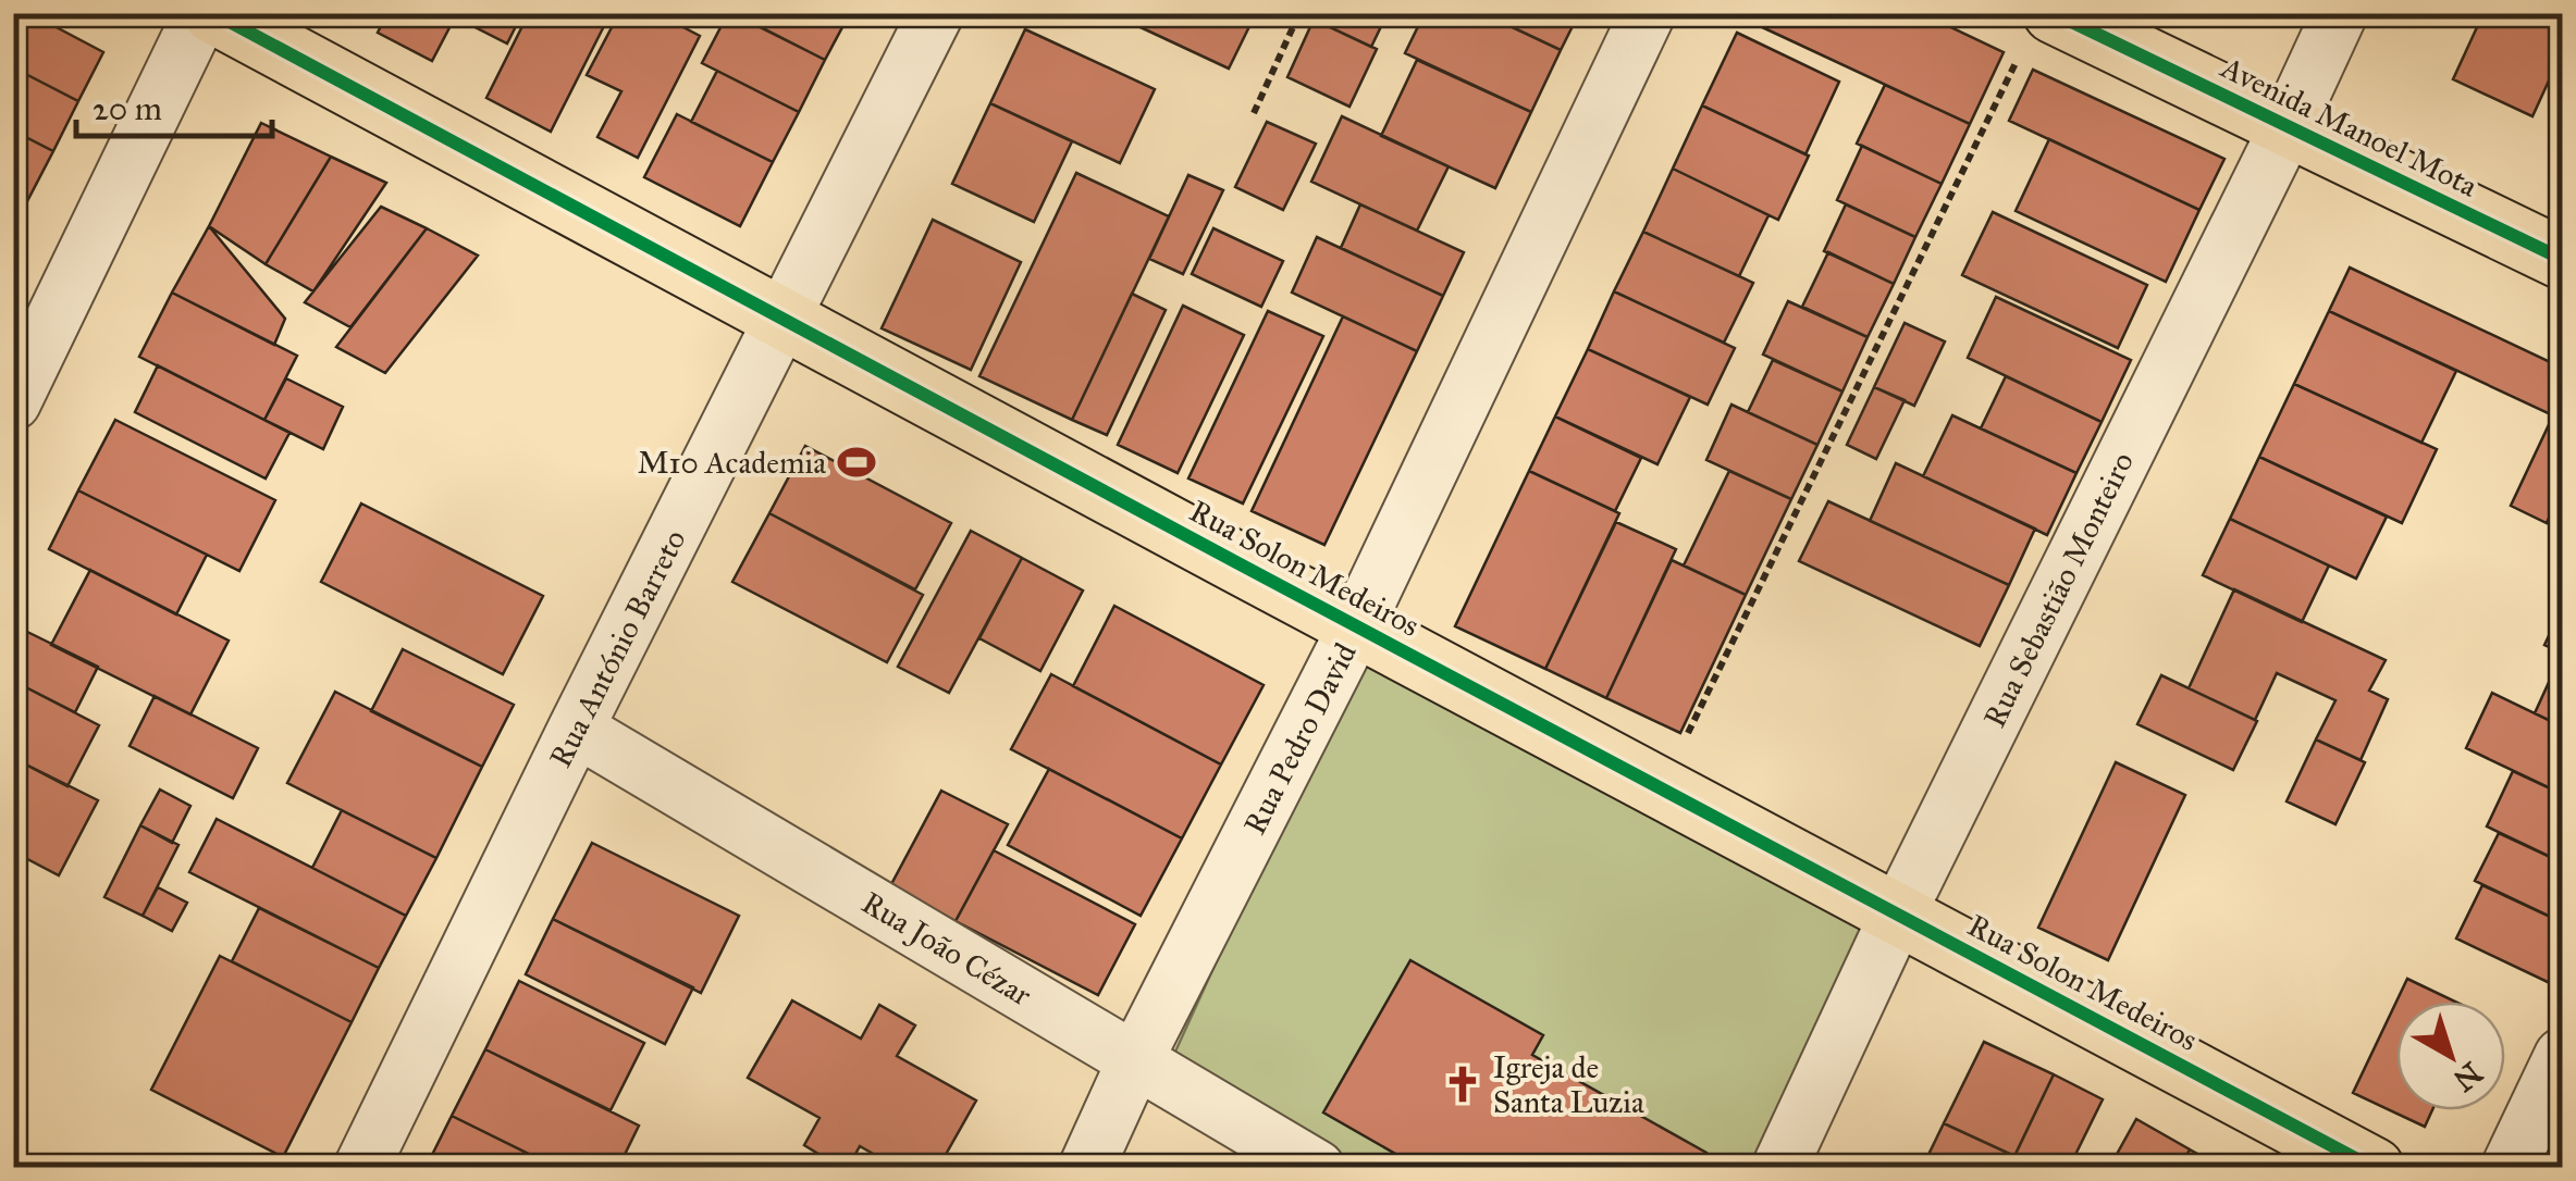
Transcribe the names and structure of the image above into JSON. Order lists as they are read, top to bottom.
{
  "streets": {
    "main road": ["Avenida Manoel Mota", "Rua Solon Medeiros"],
    "street": [
      "Rua Sebastião Monteiro",
      "Rua António Barreto",
      "Rua Pedro David",
      "Rua João Cézar"
    ]
  },
  "crossings": [
    ["Avenida Manoel Mota", "Rua Sebastião Monteiro"],
    ["Rua Solon Medeiros", "Rua Sebastião Monteiro"],
    ["Rua Solon Medeiros", "Rua António Barreto"],
    ["Rua Solon Medeiros", "Rua Pedro David"],
    ["Rua António Barreto", "Rua João Cézar"],
    ["Rua Pedro David", "Rua João Cézar"]
  ],
  "places": {
    "sports": ["M10 Academia"],
    "church": ["Igreja de Santa Luzia"]
  },
  "scale_bar": "20 m",
  "north": "bottom right"
}
